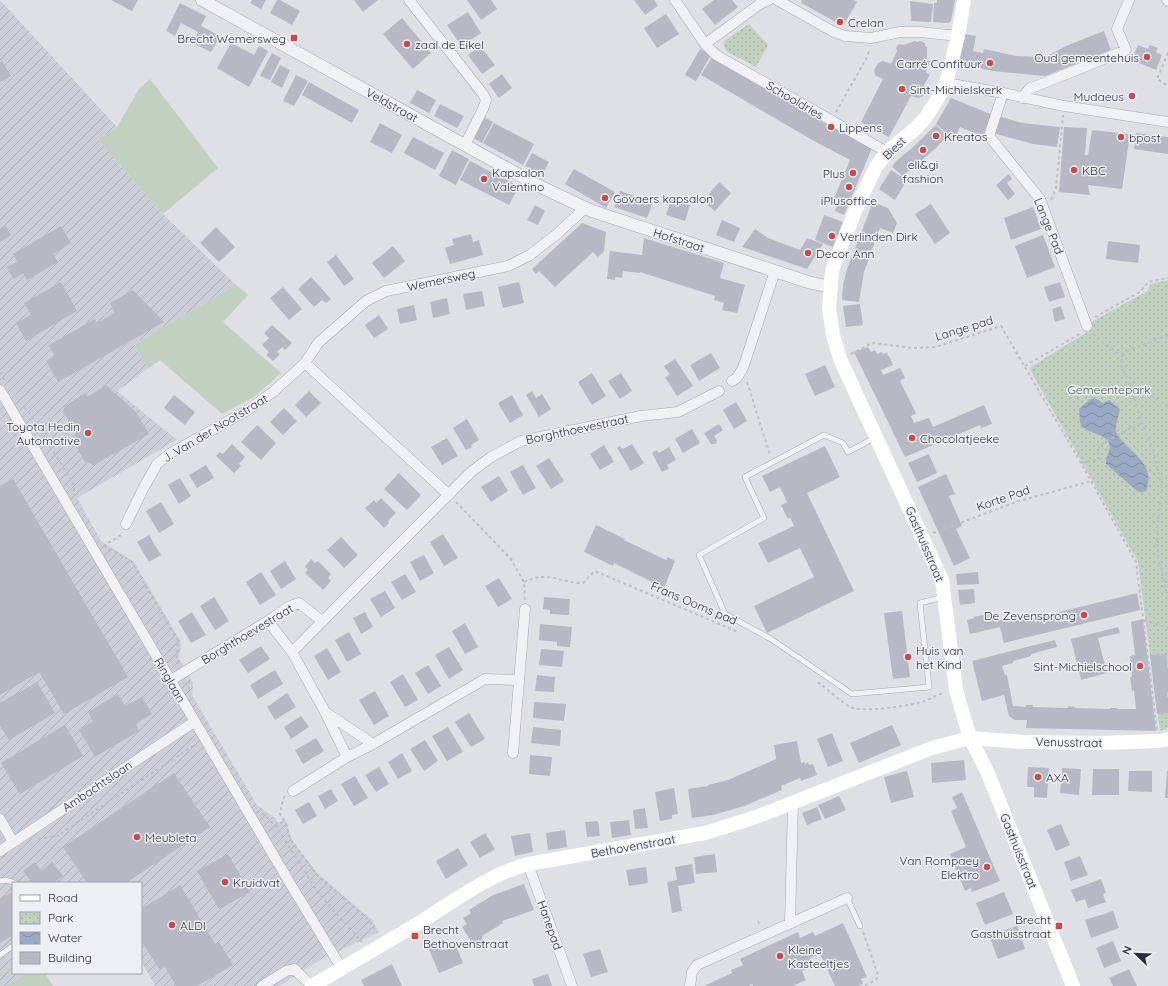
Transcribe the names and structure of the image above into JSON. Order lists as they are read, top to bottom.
{
  "streets": {
    "main road": [
      "Biest",
      "Gasthuisstraat",
      "Venusstraat",
      "Bethovenstraat"
    ],
    "street": [
      "Schooldries",
      "Veldstraat",
      "Lange Pad",
      "Hofstraat",
      "Wemersweg",
      "J. Van der Nootstraat",
      "Borghthoevestraat",
      "Ringlaan",
      "Ambachtslaan",
      "Hanepad"
    ],
    "path": ["Lange pad", "Korte Pad", "Frans Ooms pad"]
  },
  "crossings": [
    ["Schooldries", "Biest"],
    ["Veldstraat", "Hofstraat"],
    ["Veldstraat", "Wemersweg"],
    ["Biest", "Hofstraat"],
    ["Biest", "Gasthuisstraat"],
    ["Hofstraat", "Wemersweg"],
    ["Hofstraat", "Gasthuisstraat"],
    ["Wemersweg", "J. Van der Nootstraat"],
    ["Lange pad", "Gasthuisstraat"],
    ["Borghthoevestraat", "Ringlaan"],
    ["Korte Pad", "Gasthuisstraat"],
    ["Gasthuisstraat", "Venusstraat"],
    ["Gasthuisstraat", "Bethovenstraat"],
    ["Ringlaan", "Ambachtslaan"],
    ["Ringlaan", "Bethovenstraat"],
    ["Venusstraat", "Bethovenstraat"],
    ["Bethovenstraat", "Hanepad"]
  ],
  "parks": ["Gemeentepark"],
  "places": {
    "other": [
      "Crelan",
      "zaal de Eikel",
      "Oud gemeentehuis",
      "Carré Confituur",
      "Sint-Michielskerk",
      "Mudaeus",
      "Lippens",
      "Kreatos",
      "bpost",
      "ell&gi fashion",
      "KBC",
      "Plus",
      "Kapsalon Valentino",
      "iPlusoffice",
      "Govaers kapsalon",
      "Verlinden Dirk",
      "Decor Ann",
      "Toyota Hedin Automotive",
      "Chocolatjeeke",
      "De Zevensprong",
      "Huis van het Kind",
      "Sint-Michielschool",
      "AXA",
      "Meubleta",
      "Van Rompaey Elektro",
      "Kruidvat",
      "ALDI",
      "Kleine Kasteeltjes"
    ],
    "transit": ["Brecht Wemersweg", "Brecht Gasthuisstraat", "Brecht Bethovenstraat"]
  },
  "legend": [
    "Road",
    "Park",
    "Water",
    "Building"
  ],
  "north": "top left"
}
